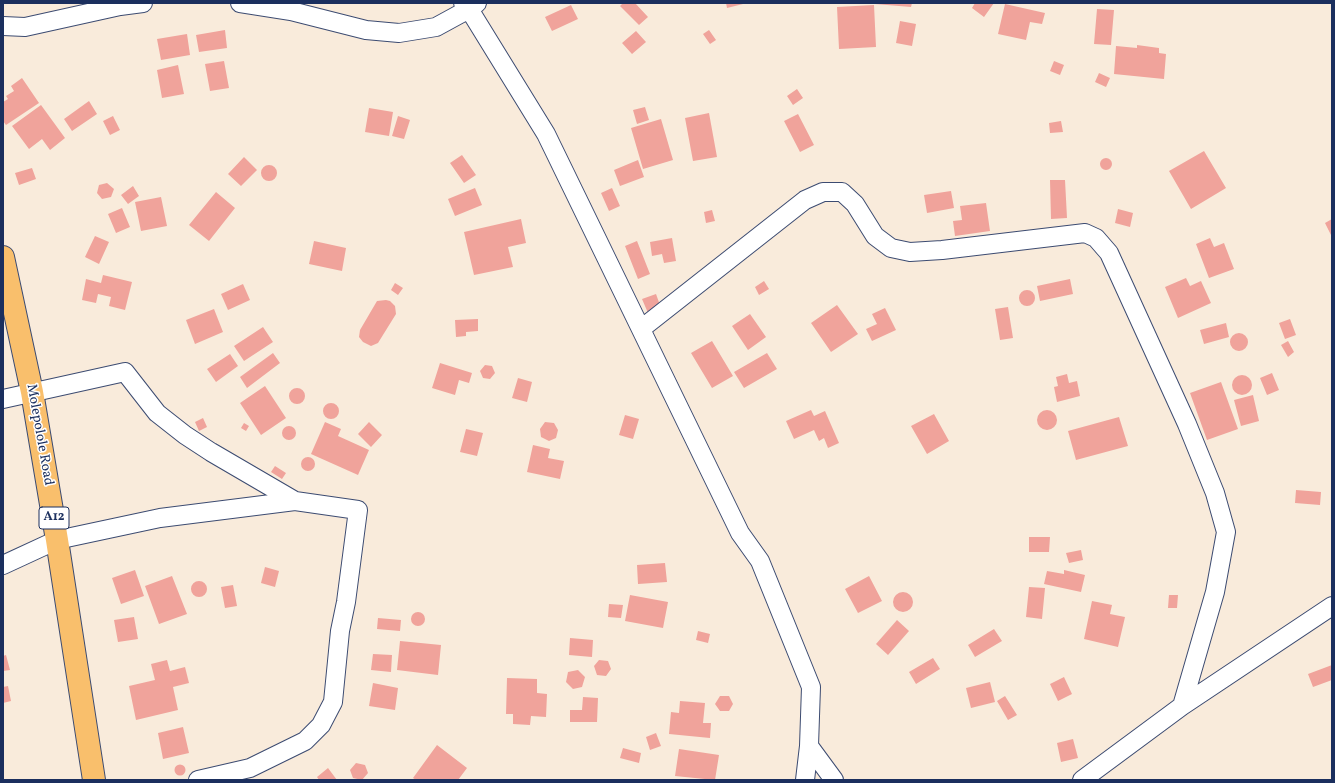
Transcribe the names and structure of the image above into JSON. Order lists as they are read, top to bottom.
{
  "streets": {
    "main road": ["Molepolole Road", "A12"]
  }
}
